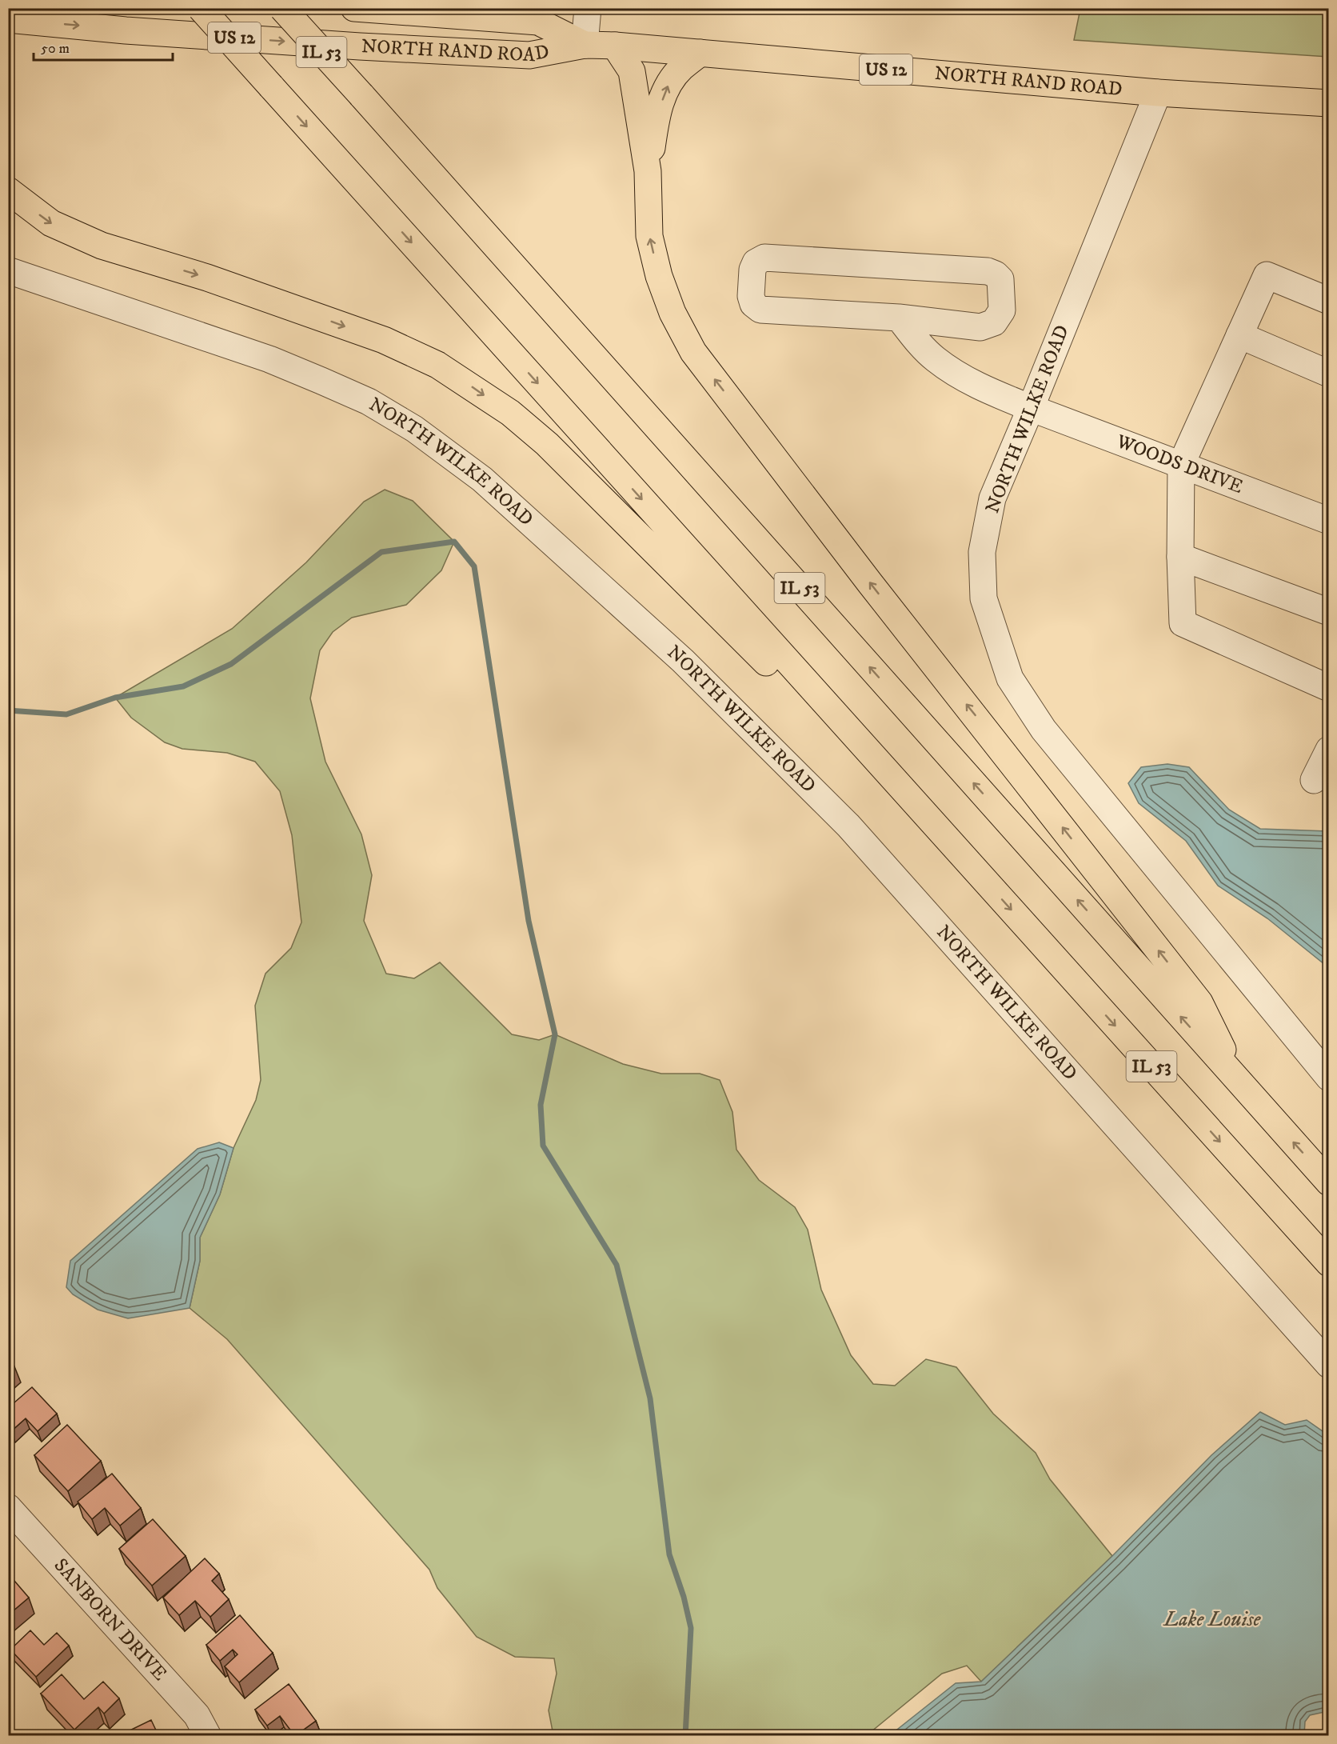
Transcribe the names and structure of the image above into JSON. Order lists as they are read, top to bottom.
{
  "streets": {
    "main road": ["US 12", "NORTH RAND ROAD", "IL 53"],
    "street": ["NORTH WILKE ROAD", "WOODS DRIVE", "SANBORN DRIVE"]
  },
  "crossings": [
    ["NORTH RAND ROAD", "NORTH WILKE ROAD"],
    ["NORTH WILKE ROAD", "WOODS DRIVE"]
  ],
  "water": ["Lake Louise"],
  "scale_bar": "50 m"
}
